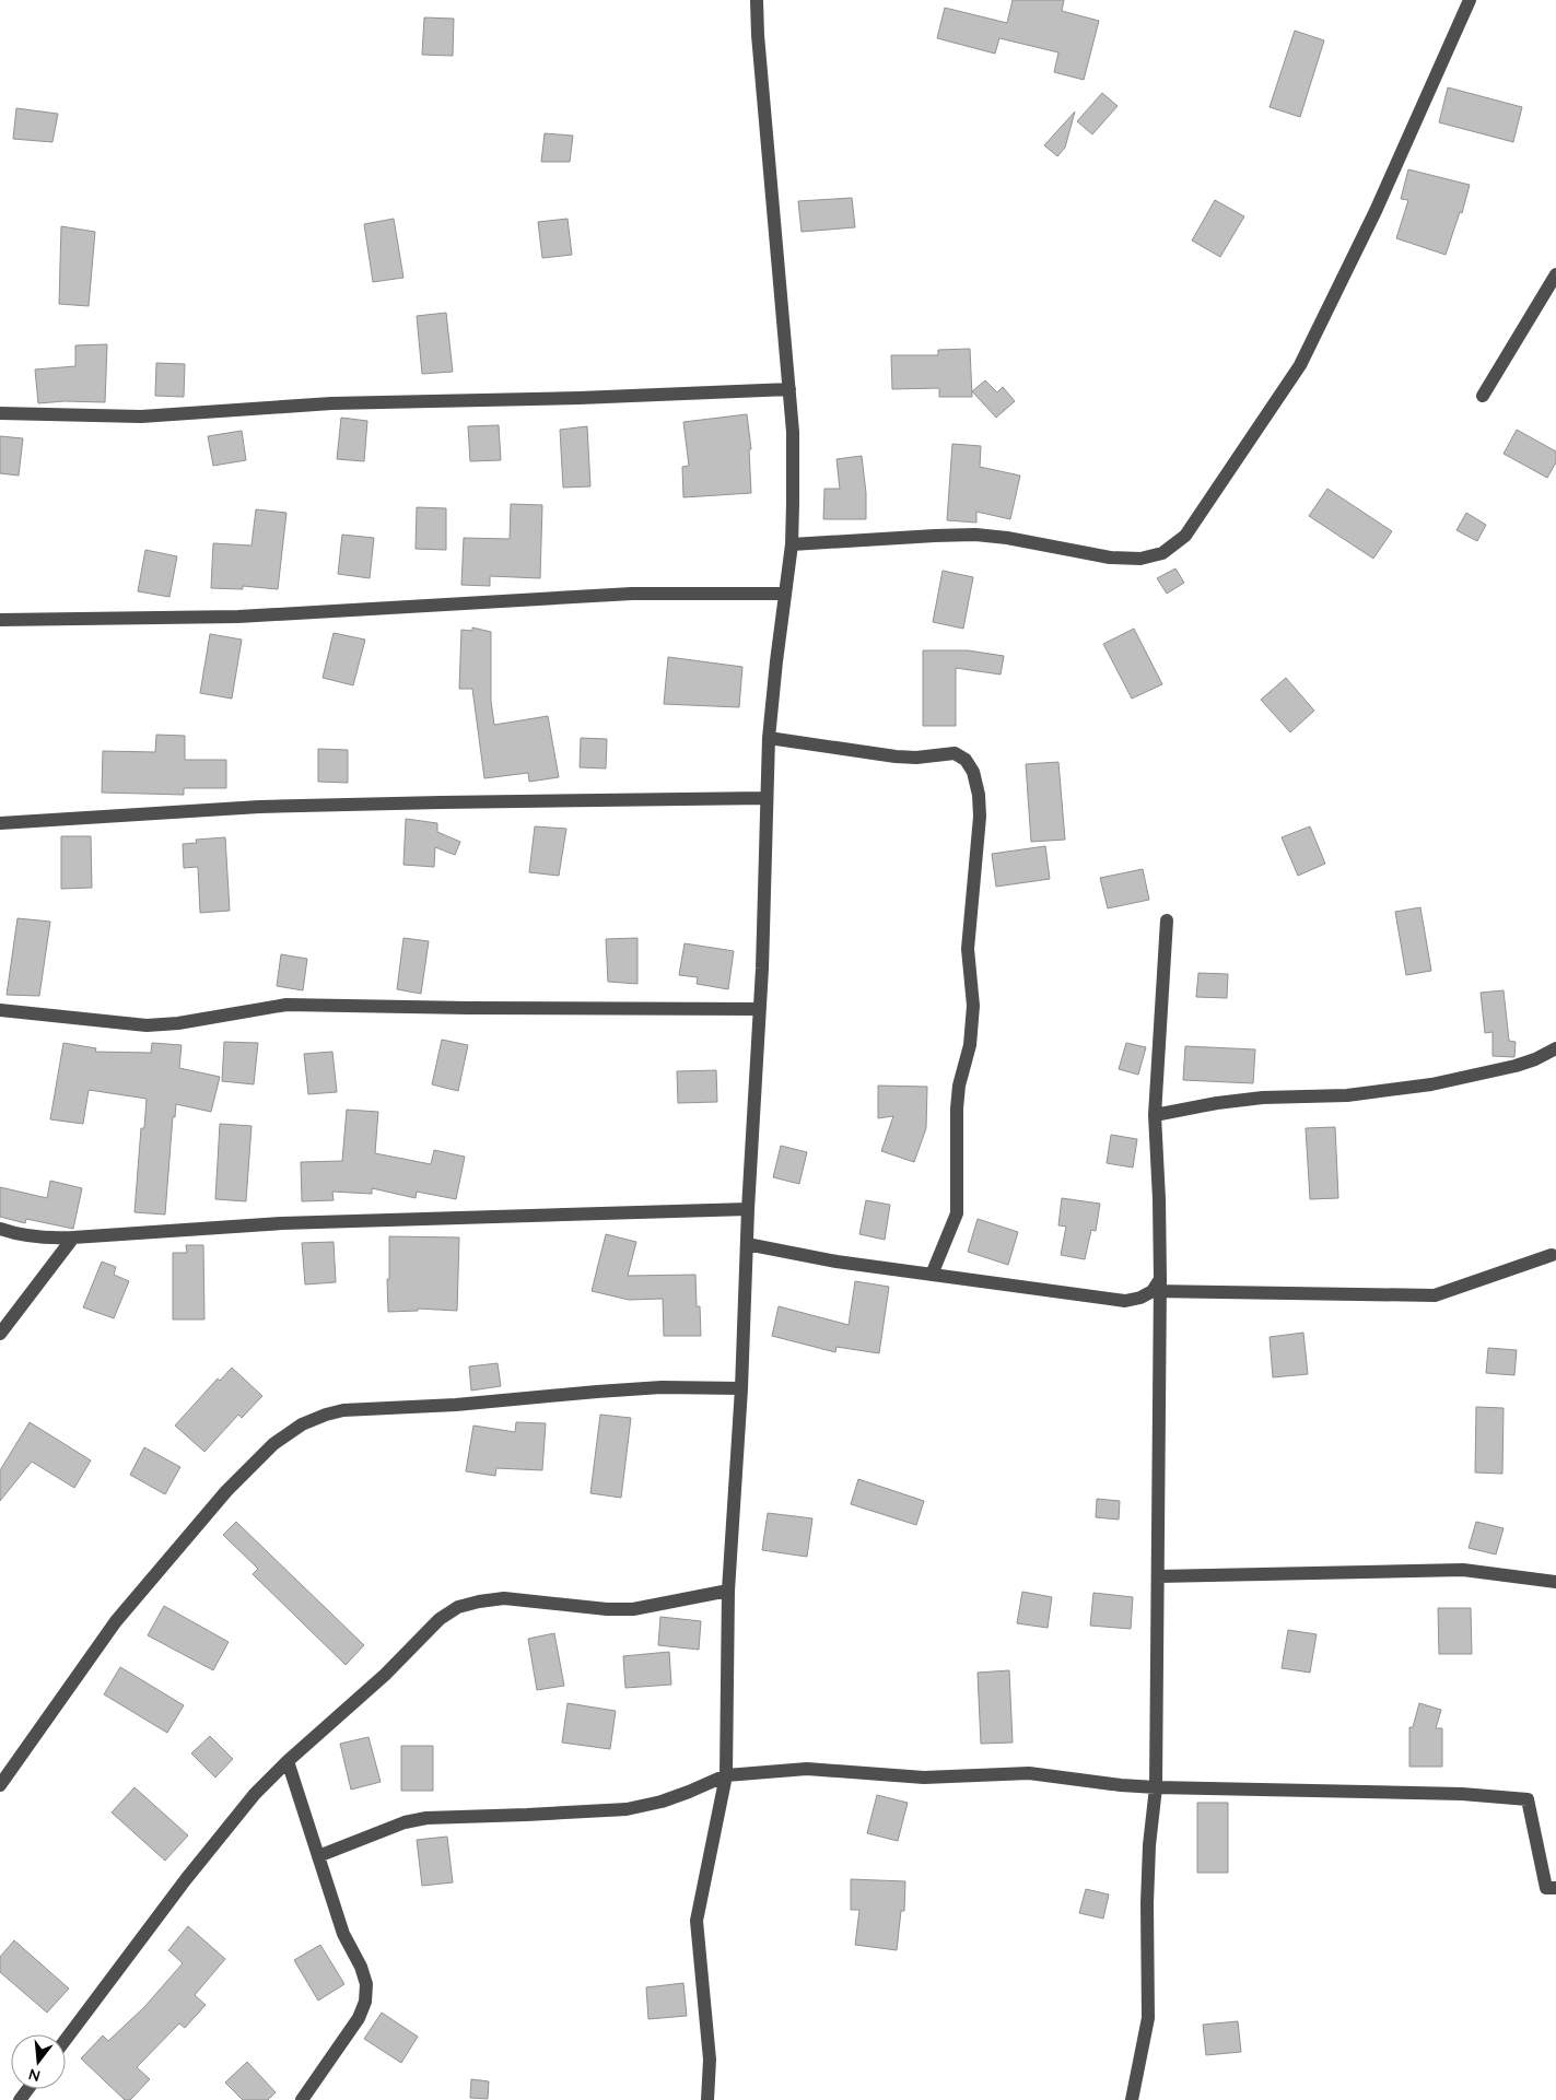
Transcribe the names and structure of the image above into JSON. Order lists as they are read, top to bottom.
{
  "north": "bottom"
}
